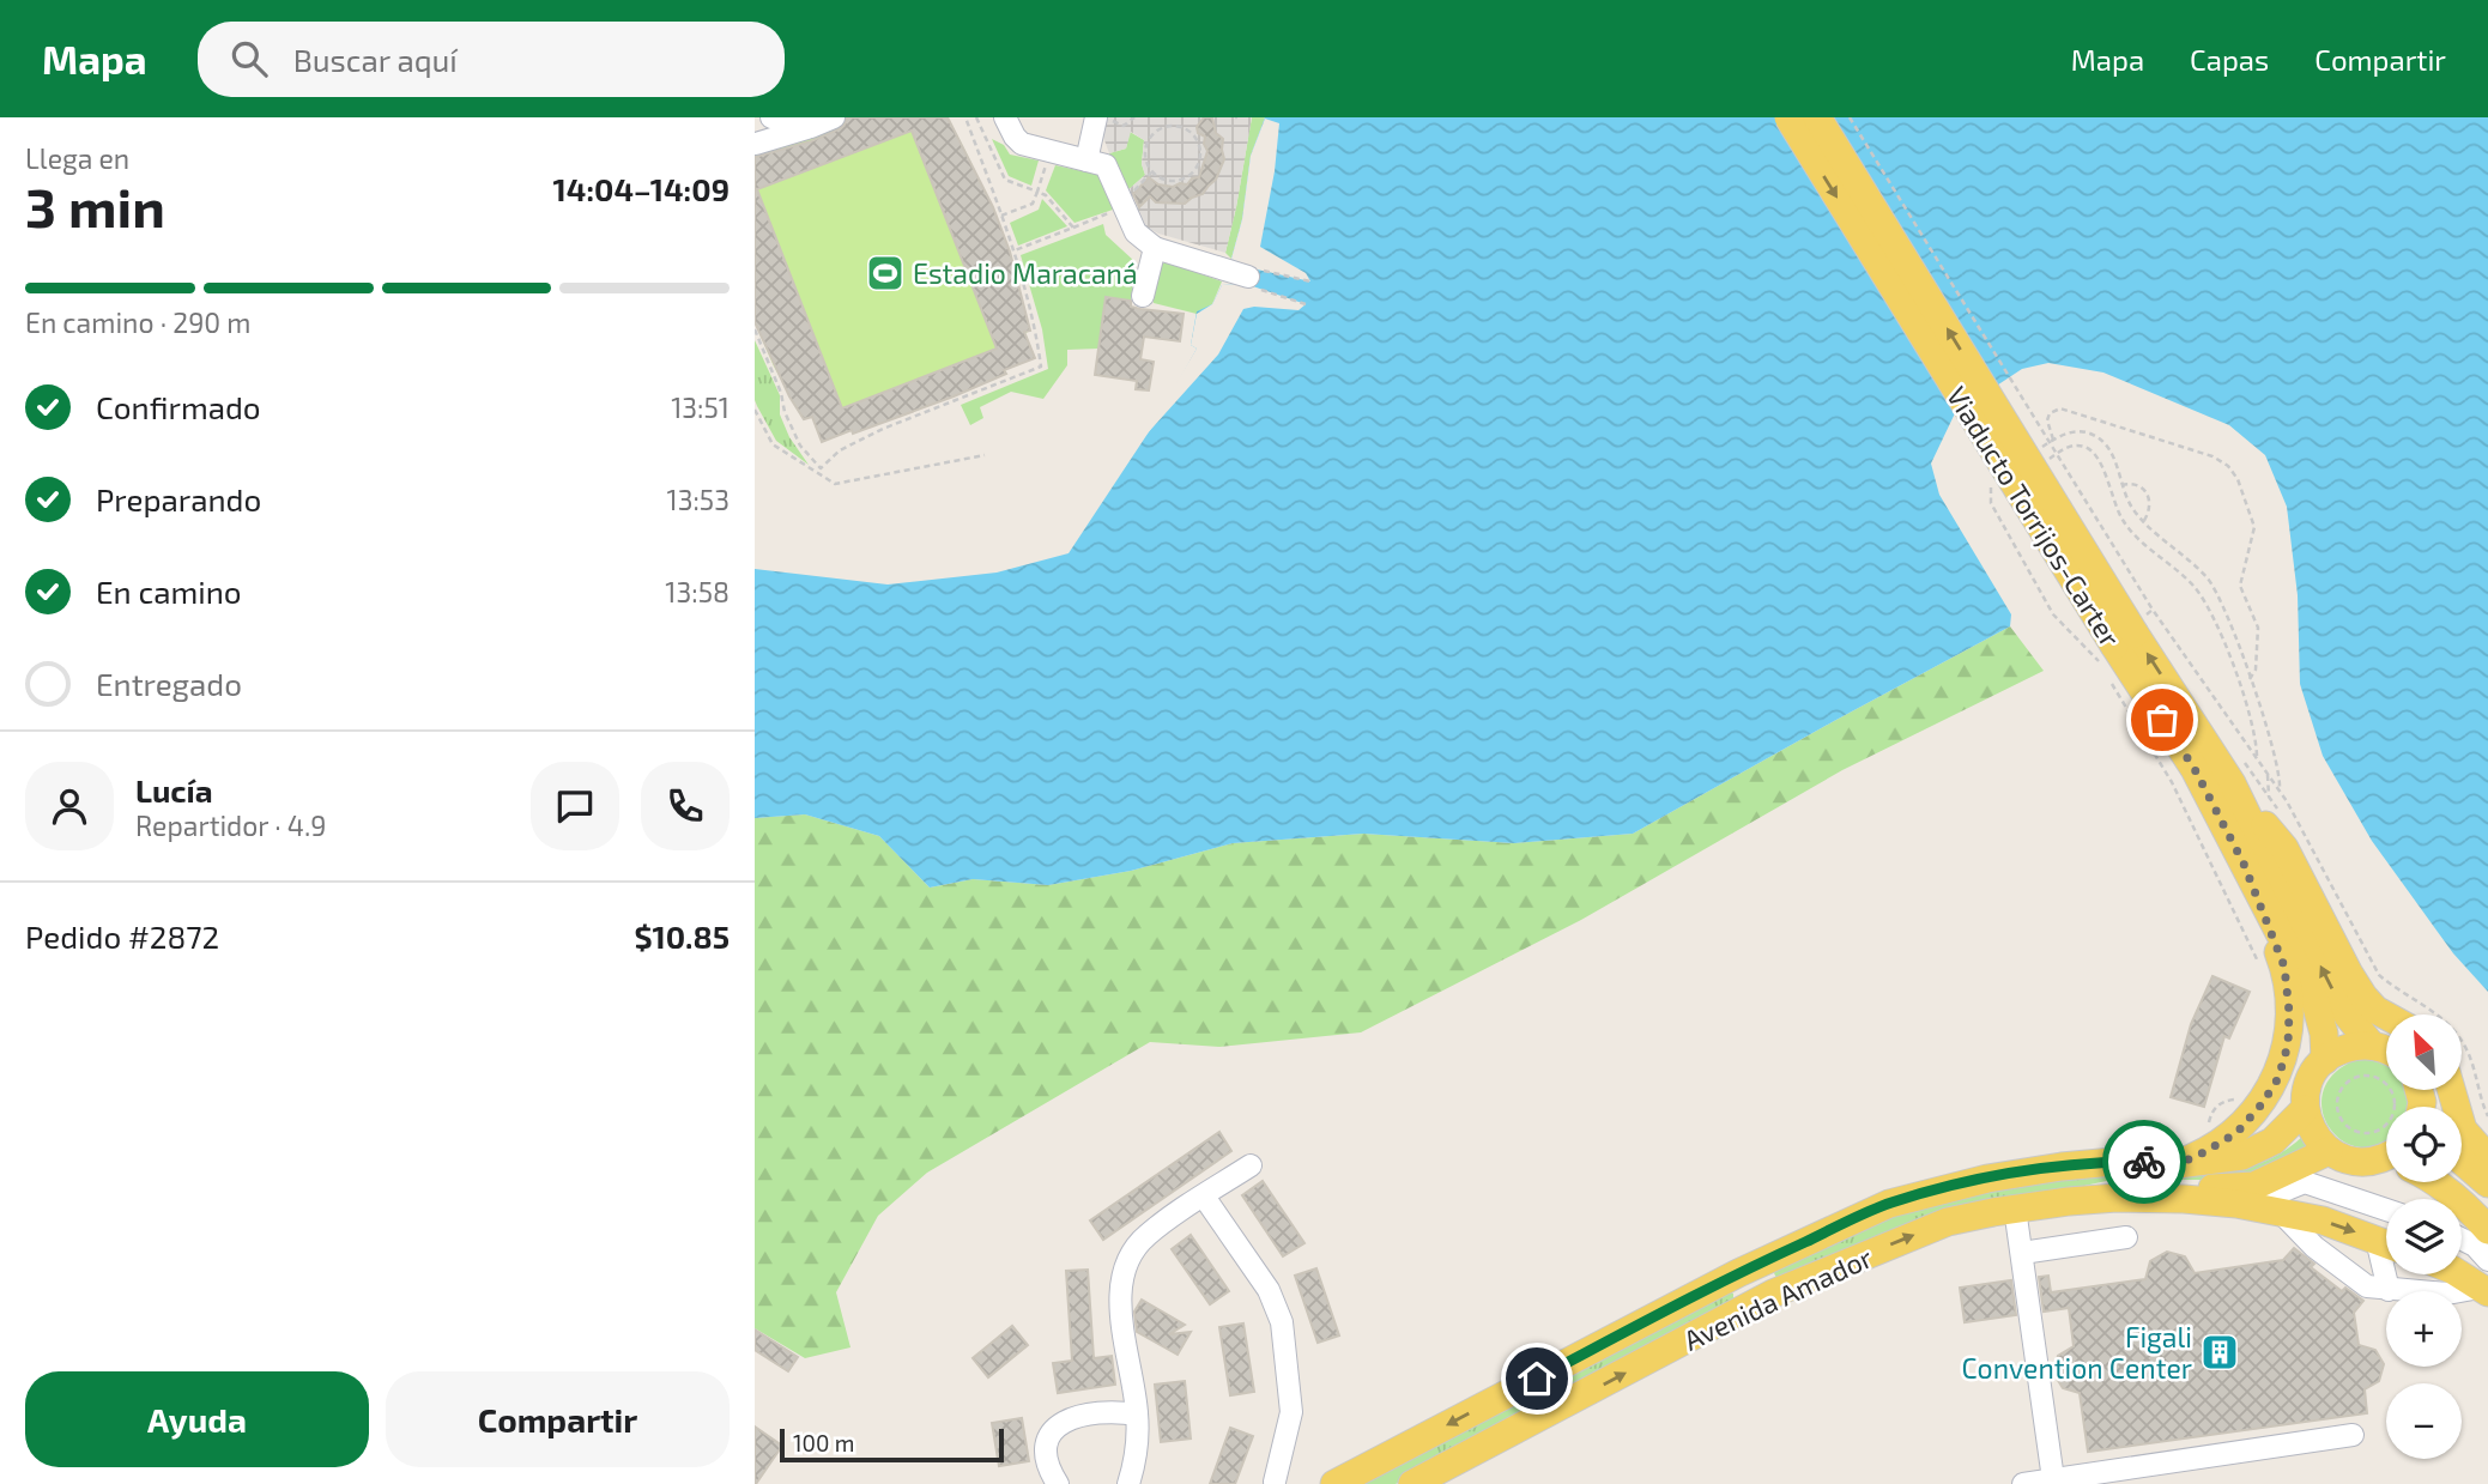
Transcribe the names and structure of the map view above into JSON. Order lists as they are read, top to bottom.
{
  "streets": {
    "main road": ["Viaducto Torrijos-Carter", "Avenida Amador"]
  },
  "places": {
    "sports": ["Estadio Maracaná"],
    "building": ["Figali Convention Center"]
  },
  "scale_bar": "100 m",
  "north": "top left",
  "page": {
    "header": "Mapa",
    "search": "Buscar aquí",
    "nav": ["Mapa", "Capas", "Compartir"],
    "heading": ["3 min", "Llega en", "14:04–14:09"],
    "panel": [
      "Lucía",
      "Repartidor · 4.9",
      "Pedido #2872",
      "$10.85"
    ],
    "bar": "En camino · 290 m",
    "list": [
      ["Confirmado", "13:51"],
      ["Preparando", "13:53"],
      ["En camino", "13:58"],
      "Entregado"
    ],
    "map_buttons": ["+", "−"],
    "buttons": ["Ayuda", "Compartir"],
    "scale": "100 m"
  }
}
